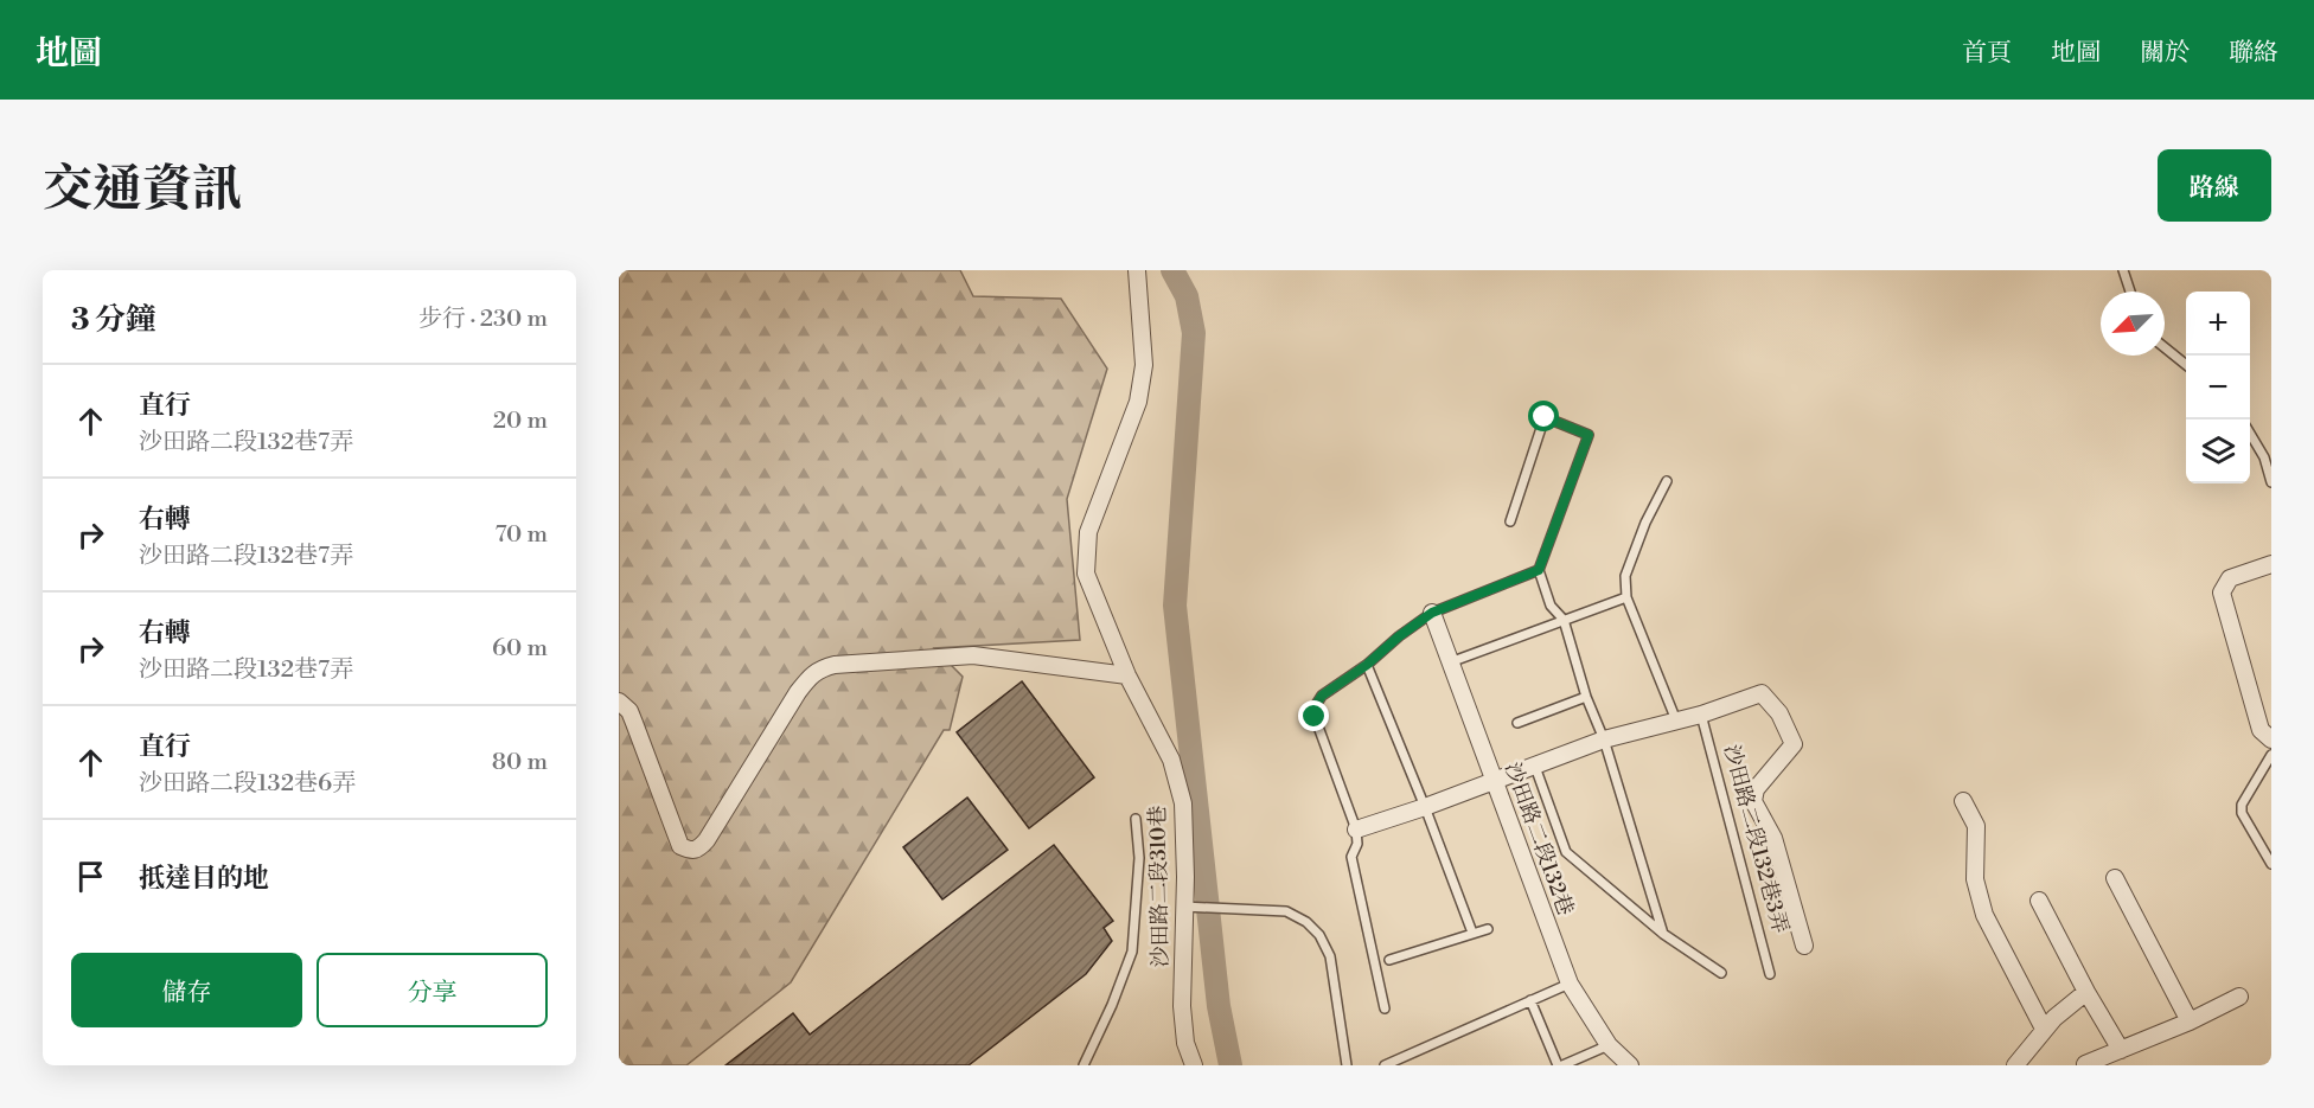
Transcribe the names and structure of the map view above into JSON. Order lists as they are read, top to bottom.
{
  "streets": {
    "street": ["沙田路二段132巷", "沙田路二段310巷"],
    "lane": ["沙田路二段132巷3弄"]
  },
  "north": "bottom left",
  "page": {
    "header": "地圖",
    "nav": [
      "首頁",
      "地圖",
      "關於",
      "聯絡"
    ],
    "title": "交通資訊",
    "buttons": [
      "路線",
      ["儲存", "分享"]
    ],
    "heading": ["3 分鐘", "步行 · 230 m"],
    "map_buttons": ["+", "−"],
    "list": [
      ["直行", "沙田路二段132巷7弄", "20 m"],
      ["右轉", "沙田路二段132巷7弄", "70 m"],
      ["右轉", "沙田路二段132巷7弄", "60 m"],
      ["直行", "沙田路二段132巷6弄", "80 m"],
      "抵達目的地"
    ]
  }
}
